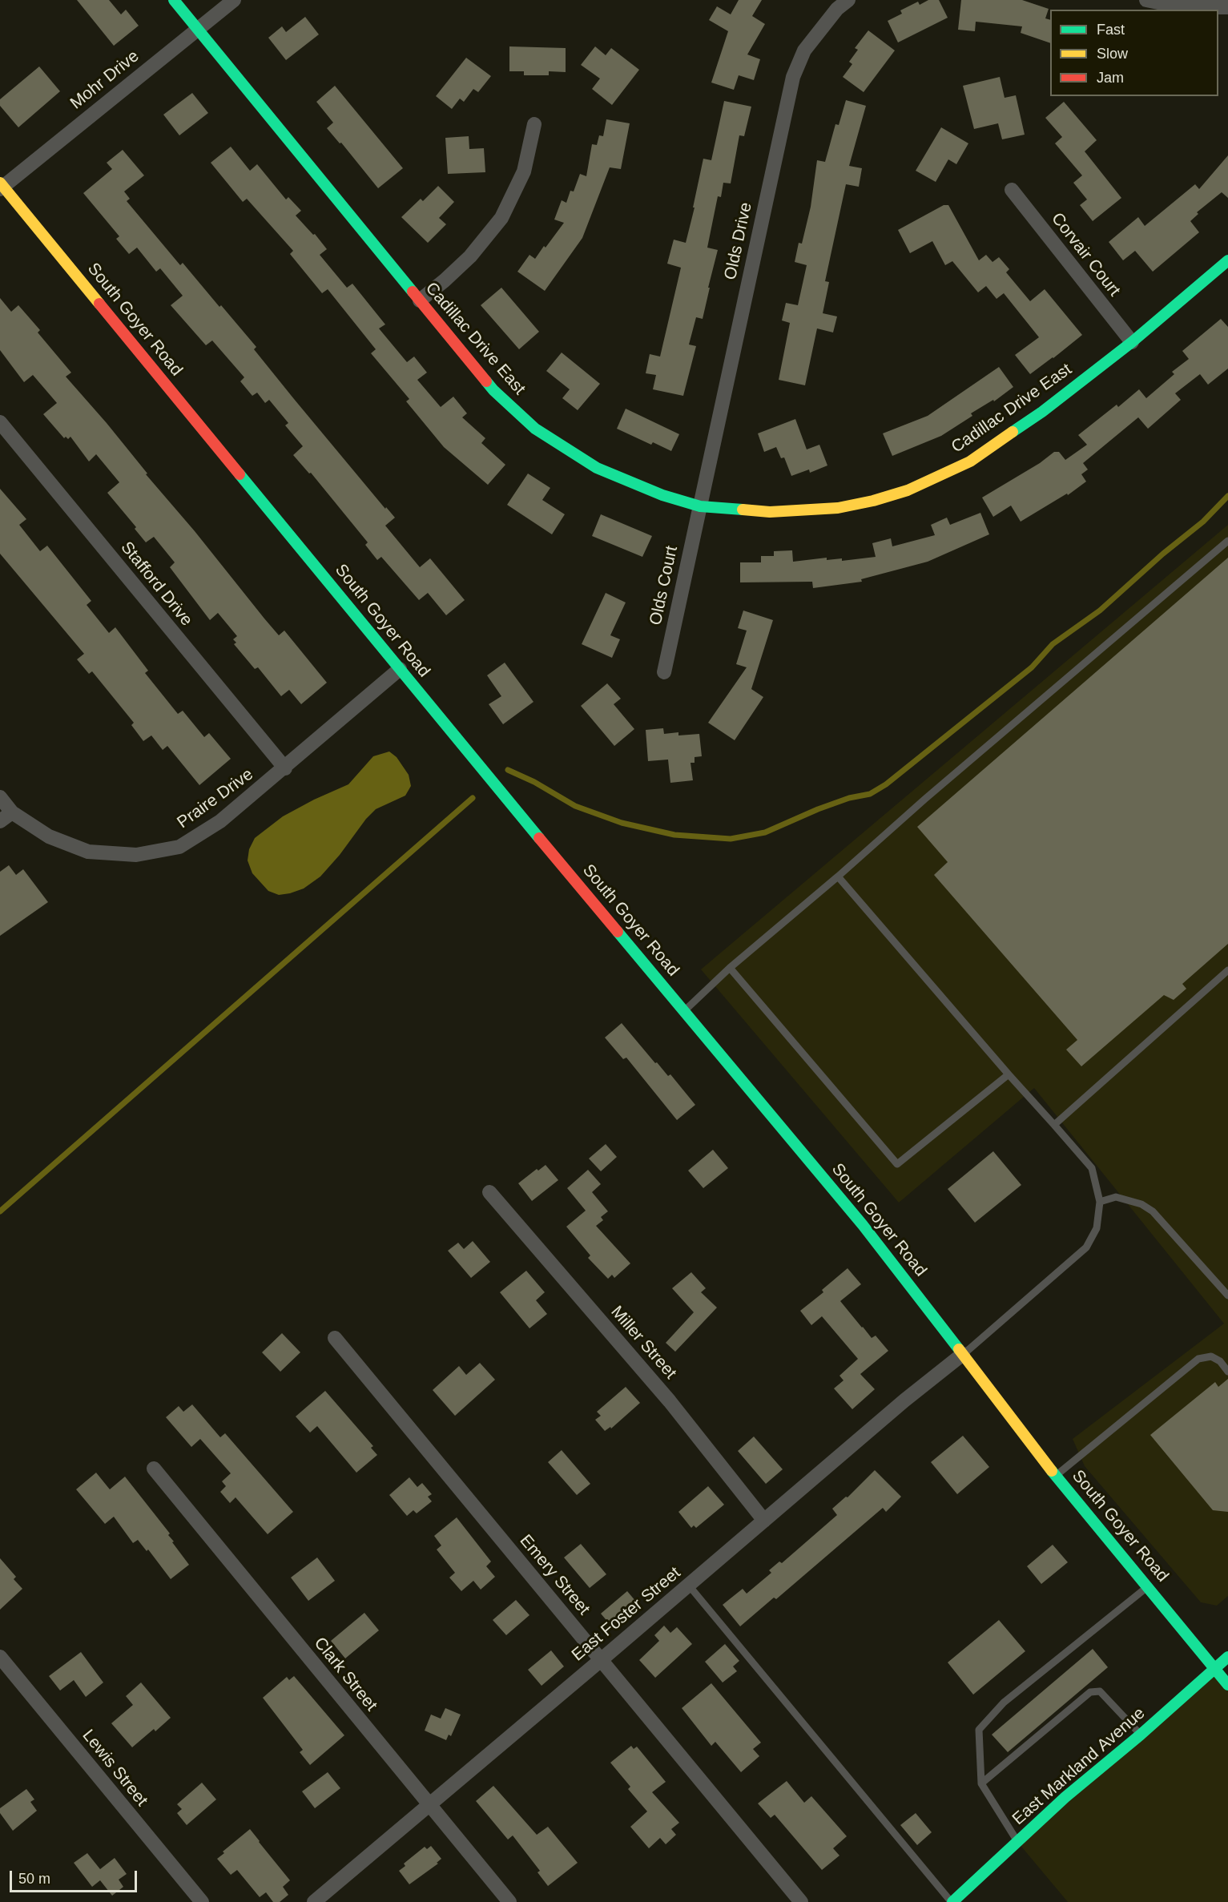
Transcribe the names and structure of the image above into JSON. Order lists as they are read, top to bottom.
{
  "streets": {
    "street": [
      "Mohr Drive",
      "Olds Drive",
      "Corvair Court",
      "South Goyer Road",
      "Cadillac Drive East",
      "Stafford Drive",
      "Olds Court",
      "Praire Drive",
      "Miller Street",
      "Emery Street",
      "East Foster Street",
      "Clark Street",
      "East Markland Avenue",
      "Lewis Street"
    ]
  },
  "crossings": [
    ["Mohr Drive", "South Goyer Road"],
    ["Mohr Drive", "Cadillac Drive East"],
    ["Olds Drive", "Cadillac Drive East"],
    ["Olds Drive", "Olds Court"],
    ["Corvair Court", "Cadillac Drive East"],
    ["South Goyer Road", "Praire Drive"],
    ["South Goyer Road", "East Foster Street"],
    ["South Goyer Road", "East Markland Avenue"],
    ["Cadillac Drive East", "Olds Court"],
    ["Stafford Drive", "Praire Drive"],
    ["Miller Street", "East Foster Street"],
    ["Emery Street", "East Foster Street"],
    ["East Foster Street", "Clark Street"]
  ],
  "legend": ["Fast", "Slow", "Jam"],
  "scale_bar": "50 m"
}
